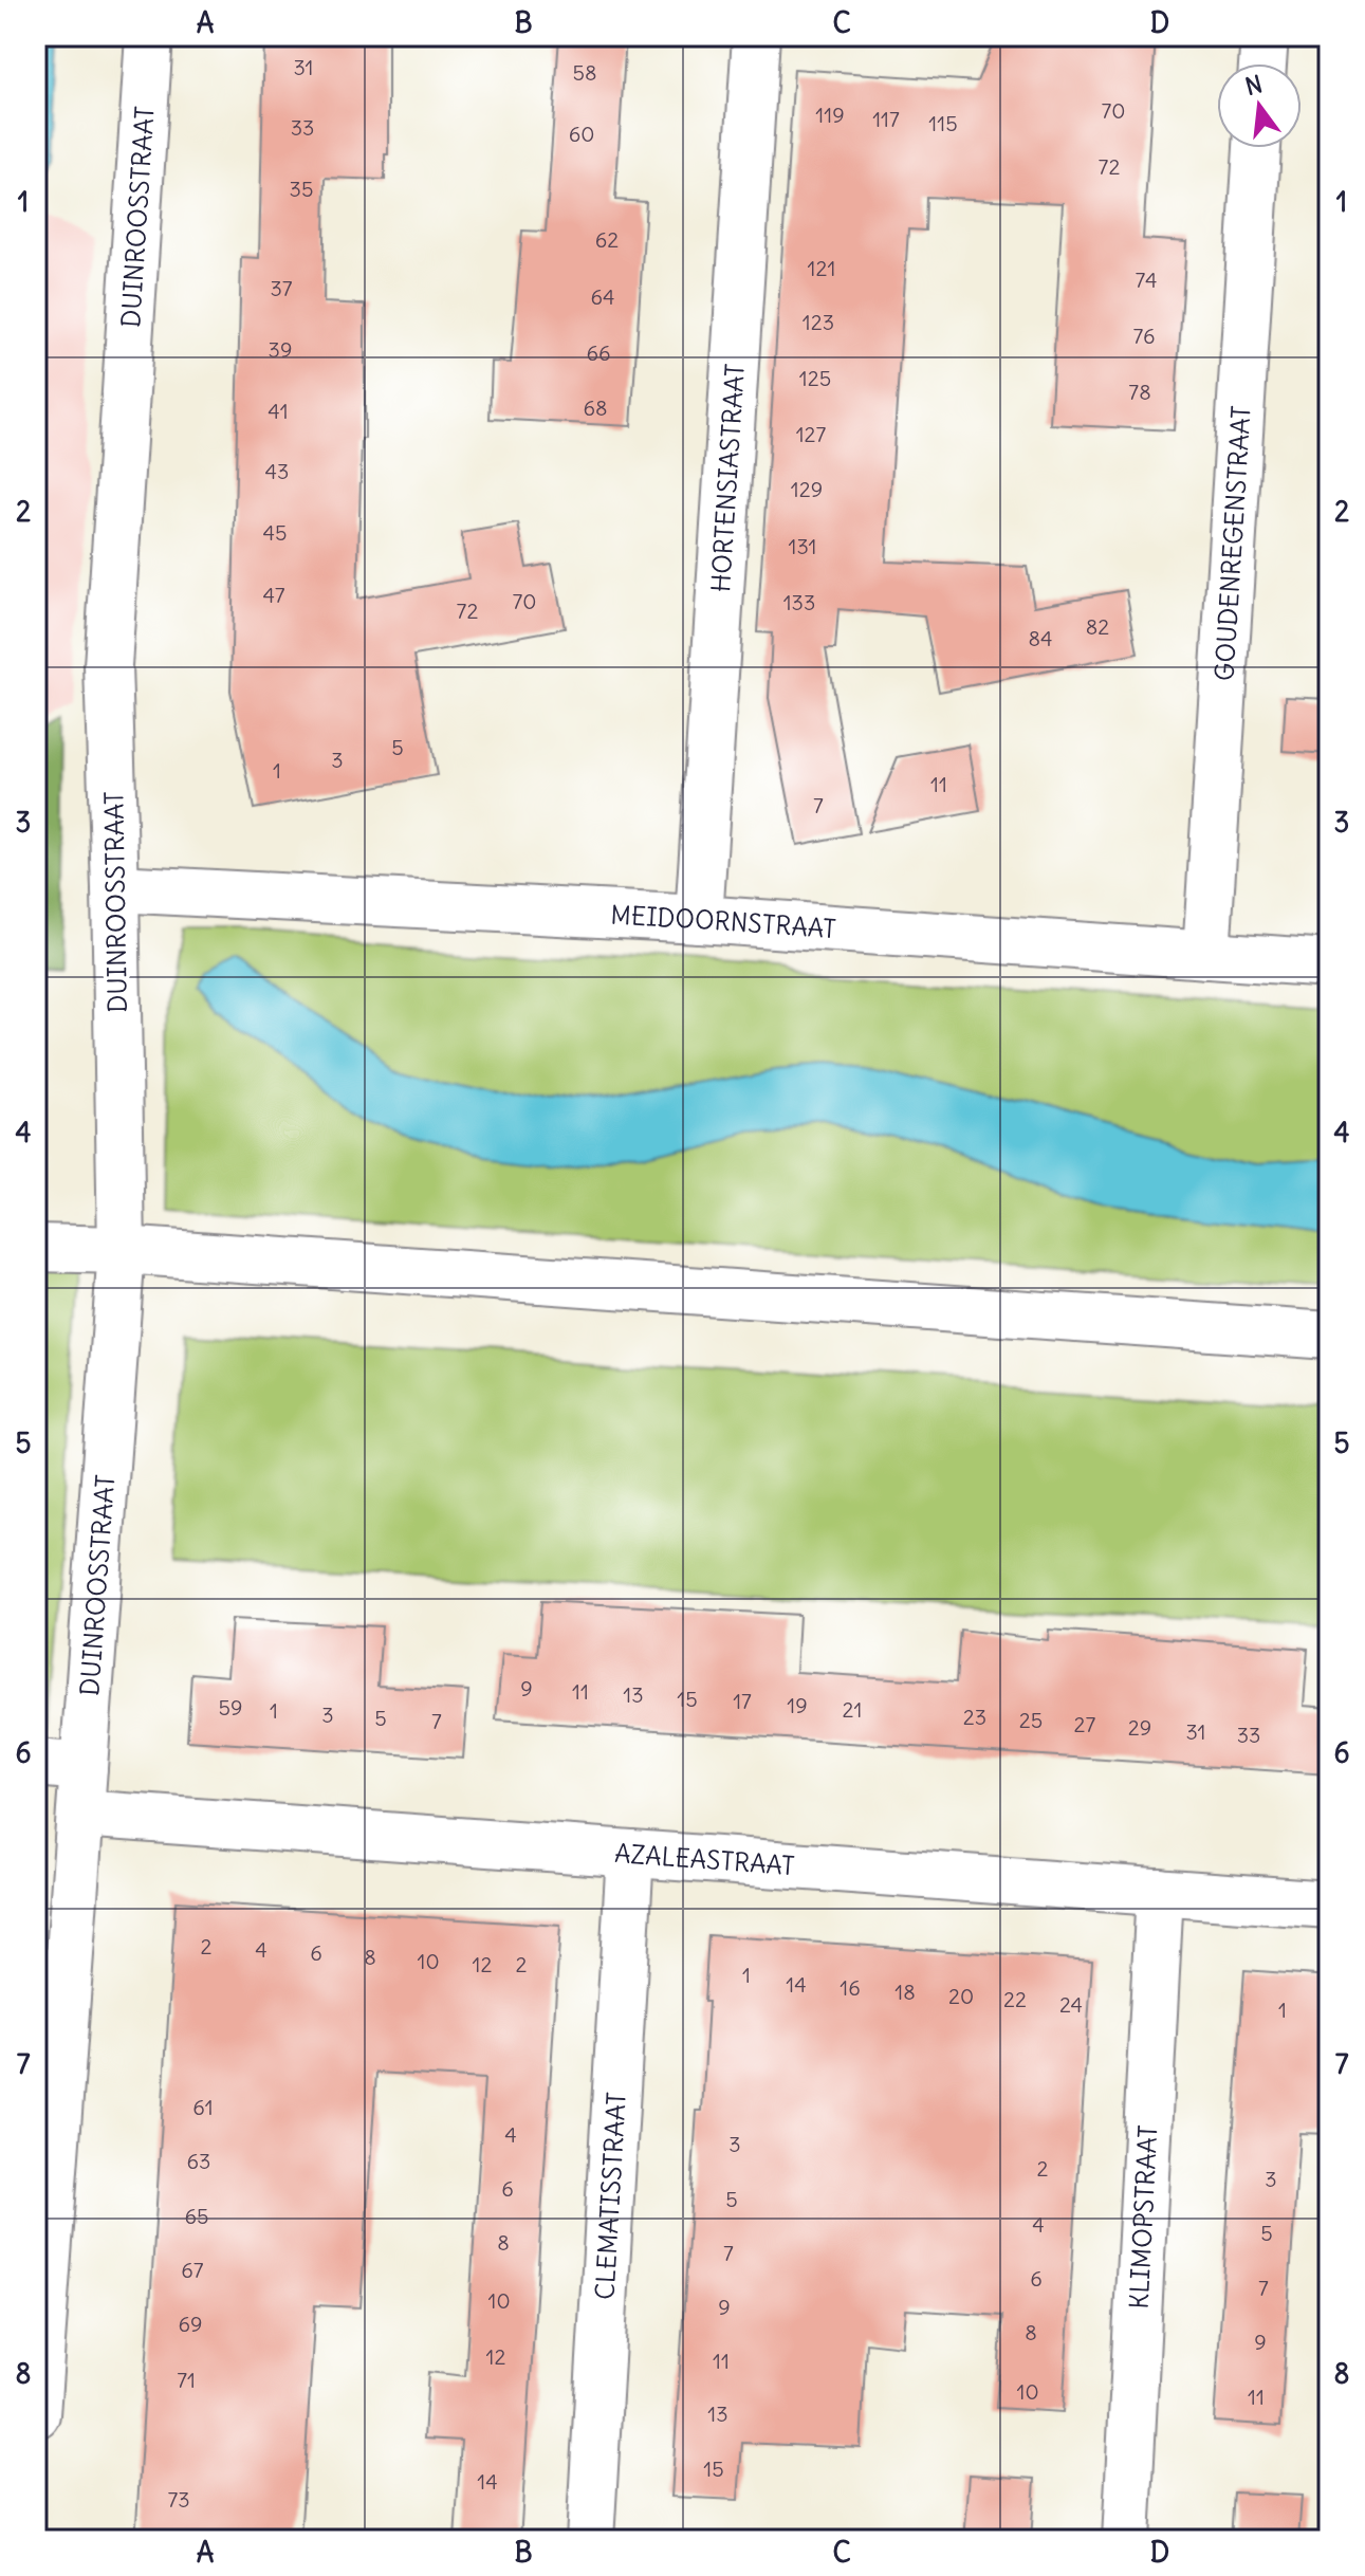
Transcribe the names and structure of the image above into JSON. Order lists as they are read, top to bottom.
{
  "streets": {
    "street": [
      "DUINROOSSTRAAT",
      "HORTENSIASTRAAT",
      "GOUDENREGENSTRAAT",
      "MEIDOORNSTRAAT",
      "AZALEASTRAAT",
      "CLEMATISSTRAAT",
      "KLIMOPSTRAAT"
    ]
  },
  "crossings": [
    ["DUINROOSSTRAAT", "MEIDOORNSTRAAT"],
    ["DUINROOSSTRAAT", "AZALEASTRAAT"],
    ["HORTENSIASTRAAT", "MEIDOORNSTRAAT"],
    ["GOUDENREGENSTRAAT", "MEIDOORNSTRAAT"],
    ["AZALEASTRAAT", "CLEMATISSTRAAT"],
    ["AZALEASTRAAT", "KLIMOPSTRAAT"]
  ],
  "house_numbers": [
    "31",
    "58",
    "70",
    "119",
    "117",
    "115",
    "33",
    "60",
    "72",
    "35",
    "62",
    "121",
    "74",
    "37",
    "64",
    "123",
    "76",
    "39",
    "66",
    "125",
    "78",
    "68",
    "41",
    "127",
    "43",
    "129",
    "45",
    "131",
    "47",
    "70",
    "133",
    "72",
    "82",
    "84",
    "5",
    "3",
    "1",
    "11",
    "7",
    "9",
    "11",
    "13",
    "15",
    "17",
    "19",
    "59",
    "21",
    "1",
    "3",
    "23",
    "5",
    "25",
    "7",
    "27",
    "29",
    "31",
    "33",
    "2",
    "4",
    "6",
    "8",
    "10",
    "12",
    "2",
    "1",
    "14",
    "16",
    "18",
    "20",
    "22",
    "24",
    "1",
    "61",
    "4",
    "3",
    "63",
    "2",
    "3",
    "6",
    "5",
    "65",
    "4",
    "5",
    "8",
    "7",
    "67",
    "6",
    "7",
    "10",
    "9",
    "69",
    "8",
    "9",
    "12",
    "11",
    "71",
    "10",
    "11",
    "13",
    "15",
    "14",
    "73"
  ],
  "north": "top",
  "grid": {
    "columns": [
      "A",
      "B",
      "C",
      "D"
    ],
    "rows": [
      "1",
      "2",
      "3",
      "4",
      "5",
      "6",
      "7",
      "8"
    ]
  }
}
